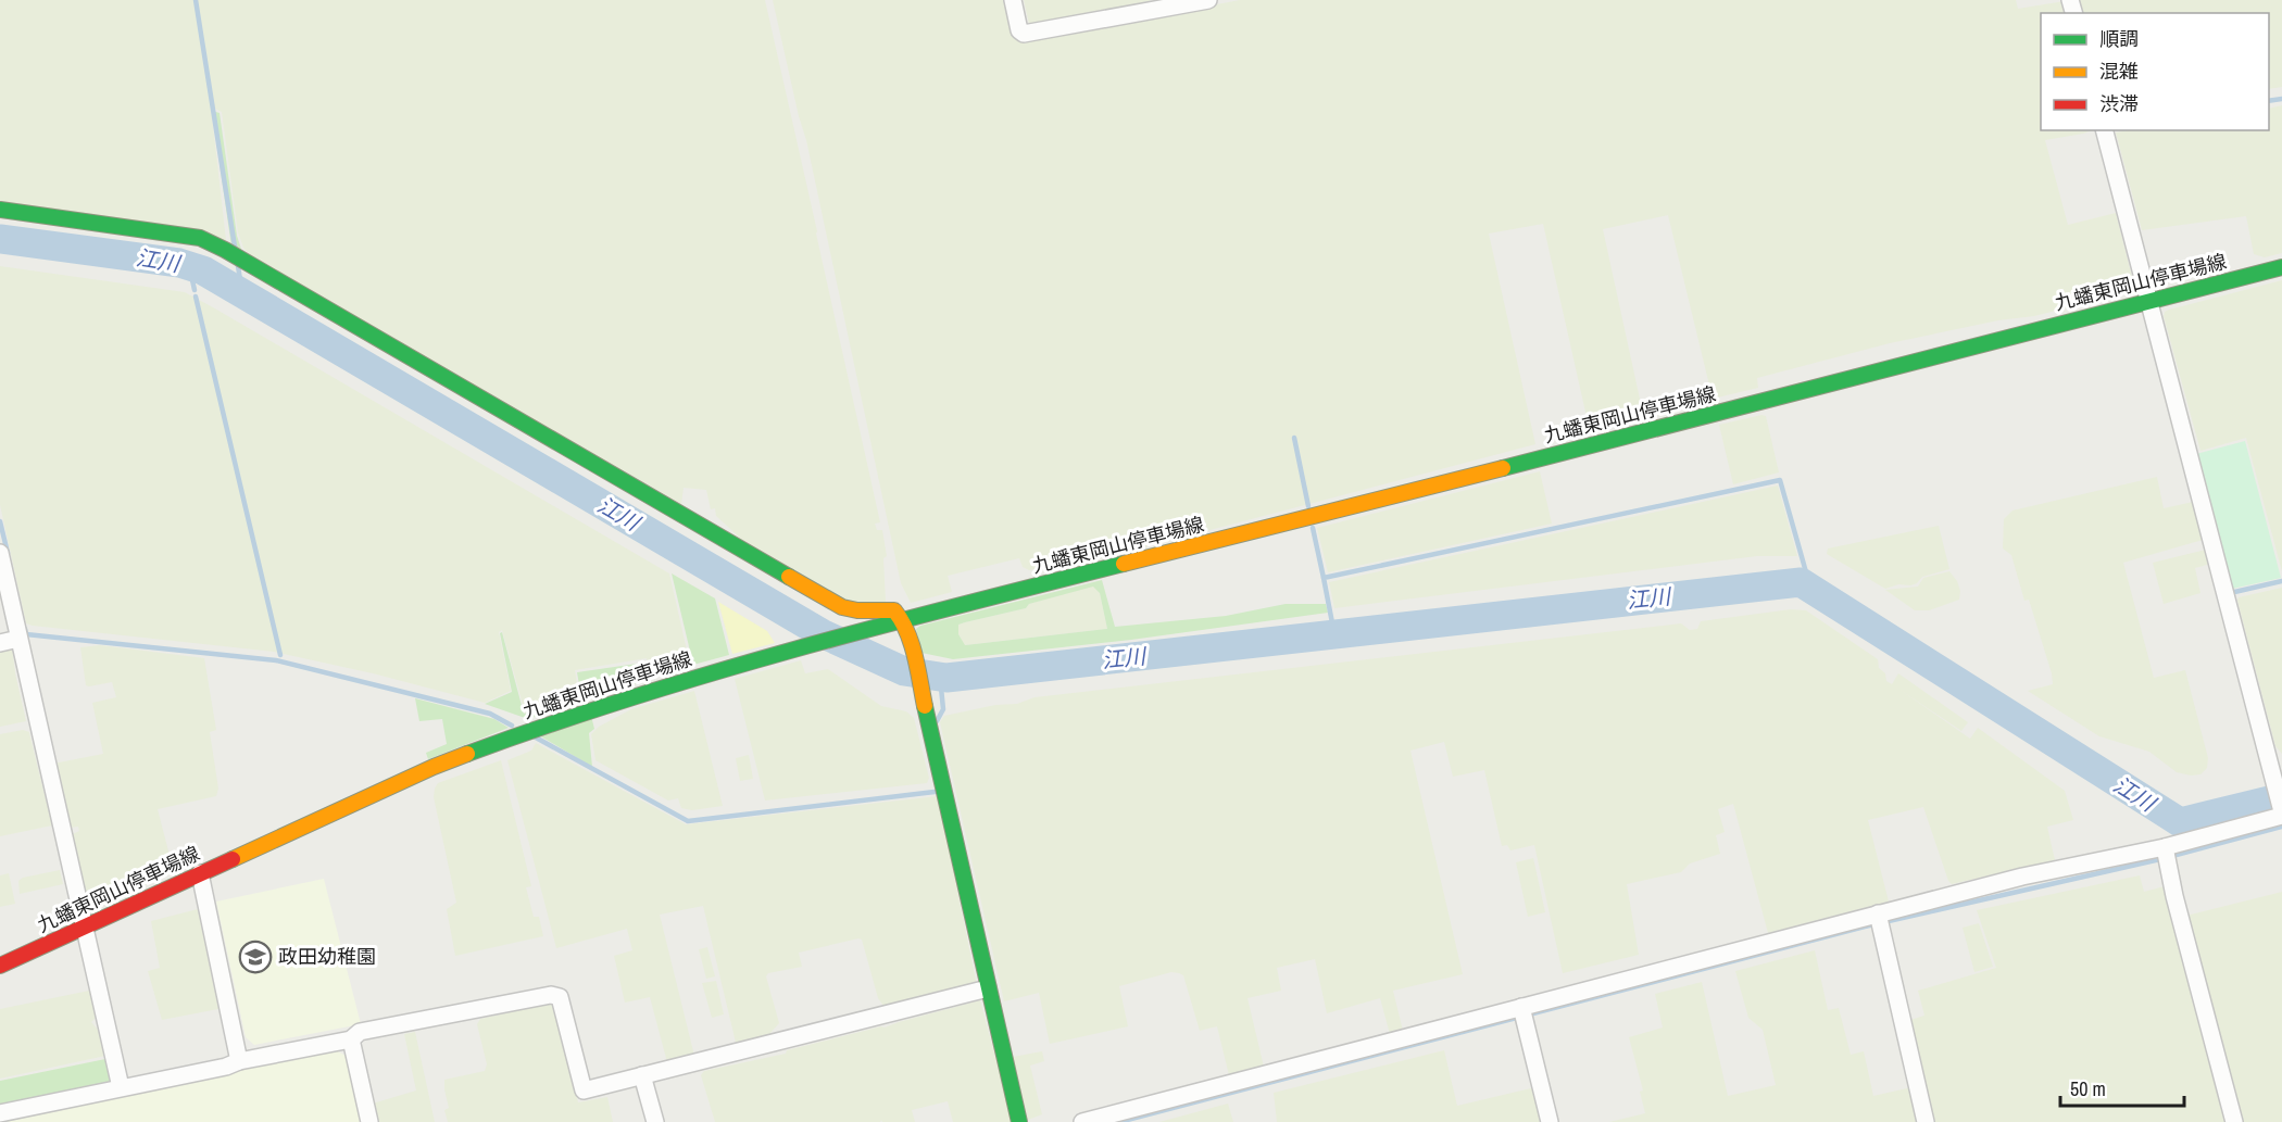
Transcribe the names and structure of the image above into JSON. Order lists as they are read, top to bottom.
{
  "streets": {
    "main road": ["九蟠東岡山停車場線"]
  },
  "water": ["江川"],
  "places": {
    "school or university": ["政田幼稚園"]
  },
  "legend": ["順調", "混雑", "渋滞"],
  "scale_bar": "50 m"
}
